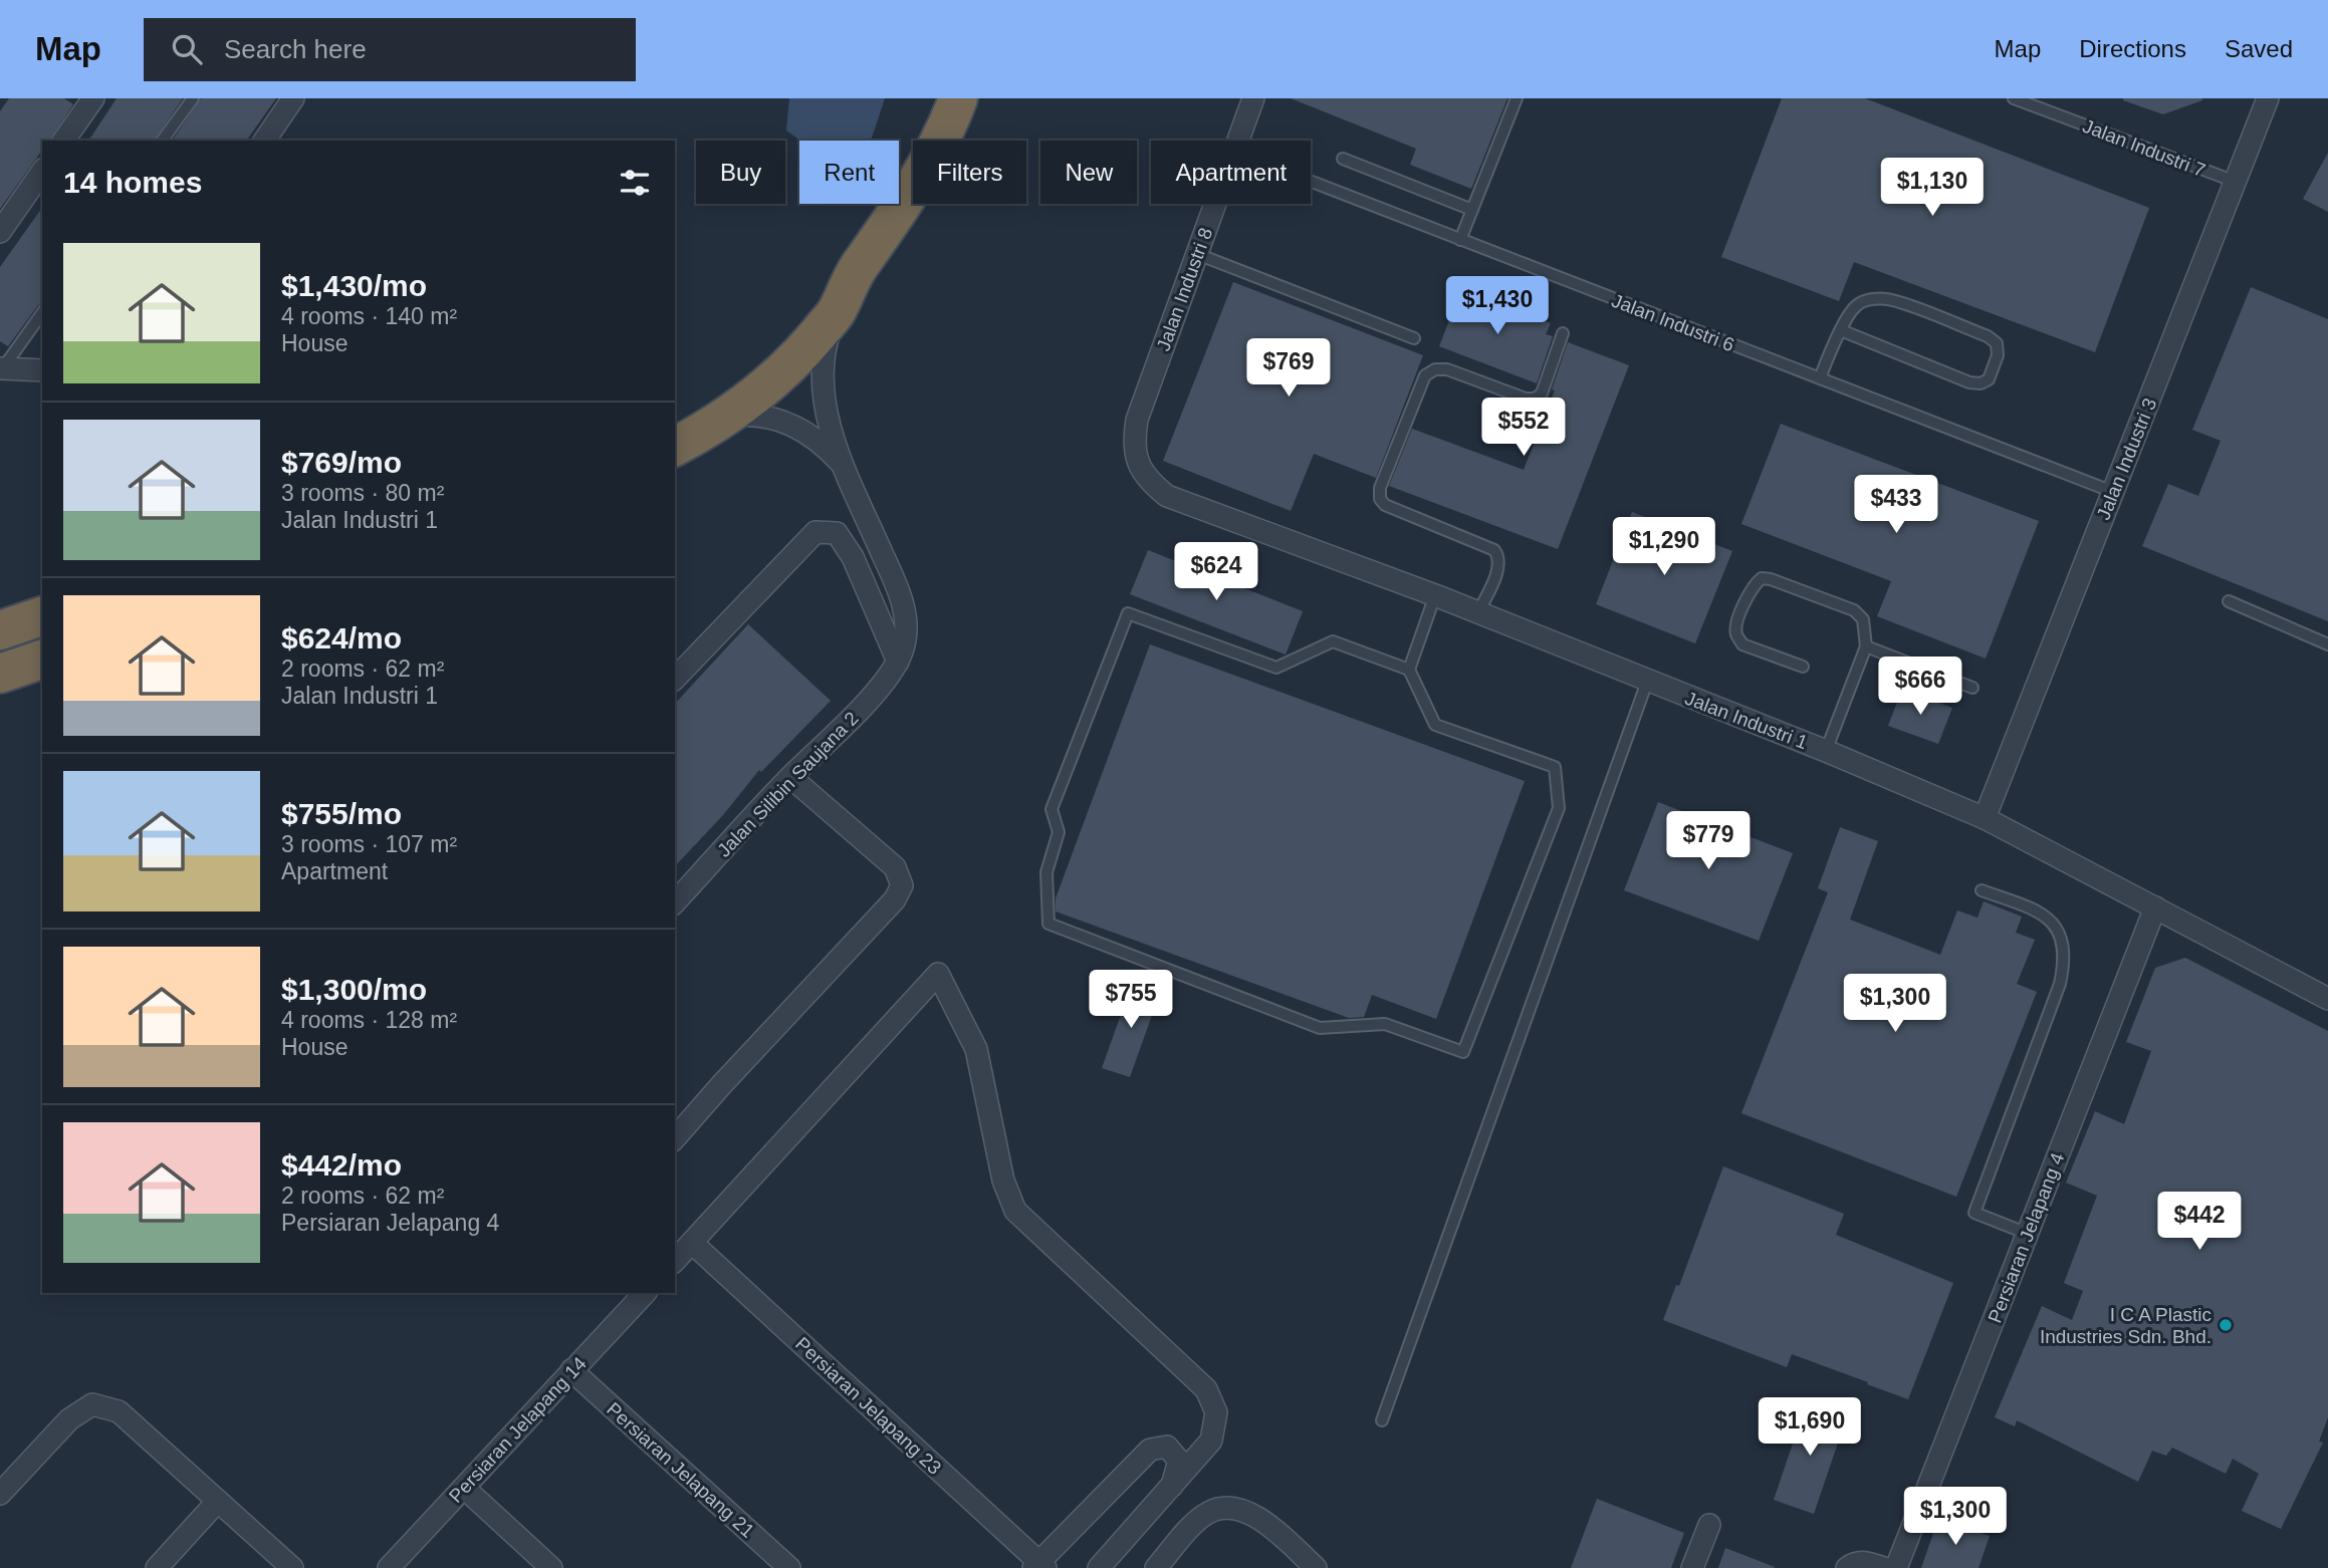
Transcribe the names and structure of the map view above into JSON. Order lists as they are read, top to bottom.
{
  "streets": {
    "street": [
      "Jalan Industri 8",
      "Jalan Industri 3",
      "Jalan Industri 1",
      "Jalan Silibin Saujana 2",
      "Persiaran Jelapang 4",
      "Persiaran Jelapang 23",
      "Persiaran Jelapang 14",
      "Persiaran Jelapang 21"
    ],
    "lane": ["Jalan Industri 7", "Jalan Industri 6"]
  },
  "crossings": [
    ["Jalan Industri 7", "Jalan Industri 3"],
    ["Jalan Industri 8", "Jalan Industri 1"],
    ["Jalan Industri 6", "Jalan Industri 3"],
    ["Jalan Industri 3", "Jalan Industri 1"],
    ["Jalan Industri 1", "Persiaran Jelapang 4"],
    ["Persiaran Jelapang 14", "Persiaran Jelapang 21"]
  ],
  "places": ["I C A Plastic Industries Sdn. Bhd."],
  "page": {
    "header": "Map",
    "search": "Search here",
    "nav": ["Map", "Directions", "Saved"],
    "chip": [
      "Buy",
      "Rent",
      "Filters",
      "New",
      "Apartment"
    ],
    "heading": "14 homes",
    "price": [
      "$1,130",
      "$1,430",
      "$769",
      "$552",
      "$433",
      "$1,290",
      "$624",
      "$666",
      "$779",
      "$755",
      "$1,300",
      "$442",
      "$1,690",
      "$1,300"
    ],
    "list": [
      {
        "name": "$1,430/mo",
        "note": "4 rooms · 140 m² · House"
      },
      {
        "name": "$769/mo",
        "note": "3 rooms · 80 m² · Jalan Industri 1"
      },
      {
        "name": "$624/mo",
        "note": "2 rooms · 62 m² · Jalan Industri 1"
      },
      {
        "name": "$755/mo",
        "note": "3 rooms · 107 m² · Apartment"
      },
      {
        "name": "$1,300/mo",
        "note": "4 rooms · 128 m² · House"
      },
      {
        "name": "$442/mo",
        "note": "2 rooms · 62 m² · Persiaran Jelapang 4"
      }
    ]
  }
}
